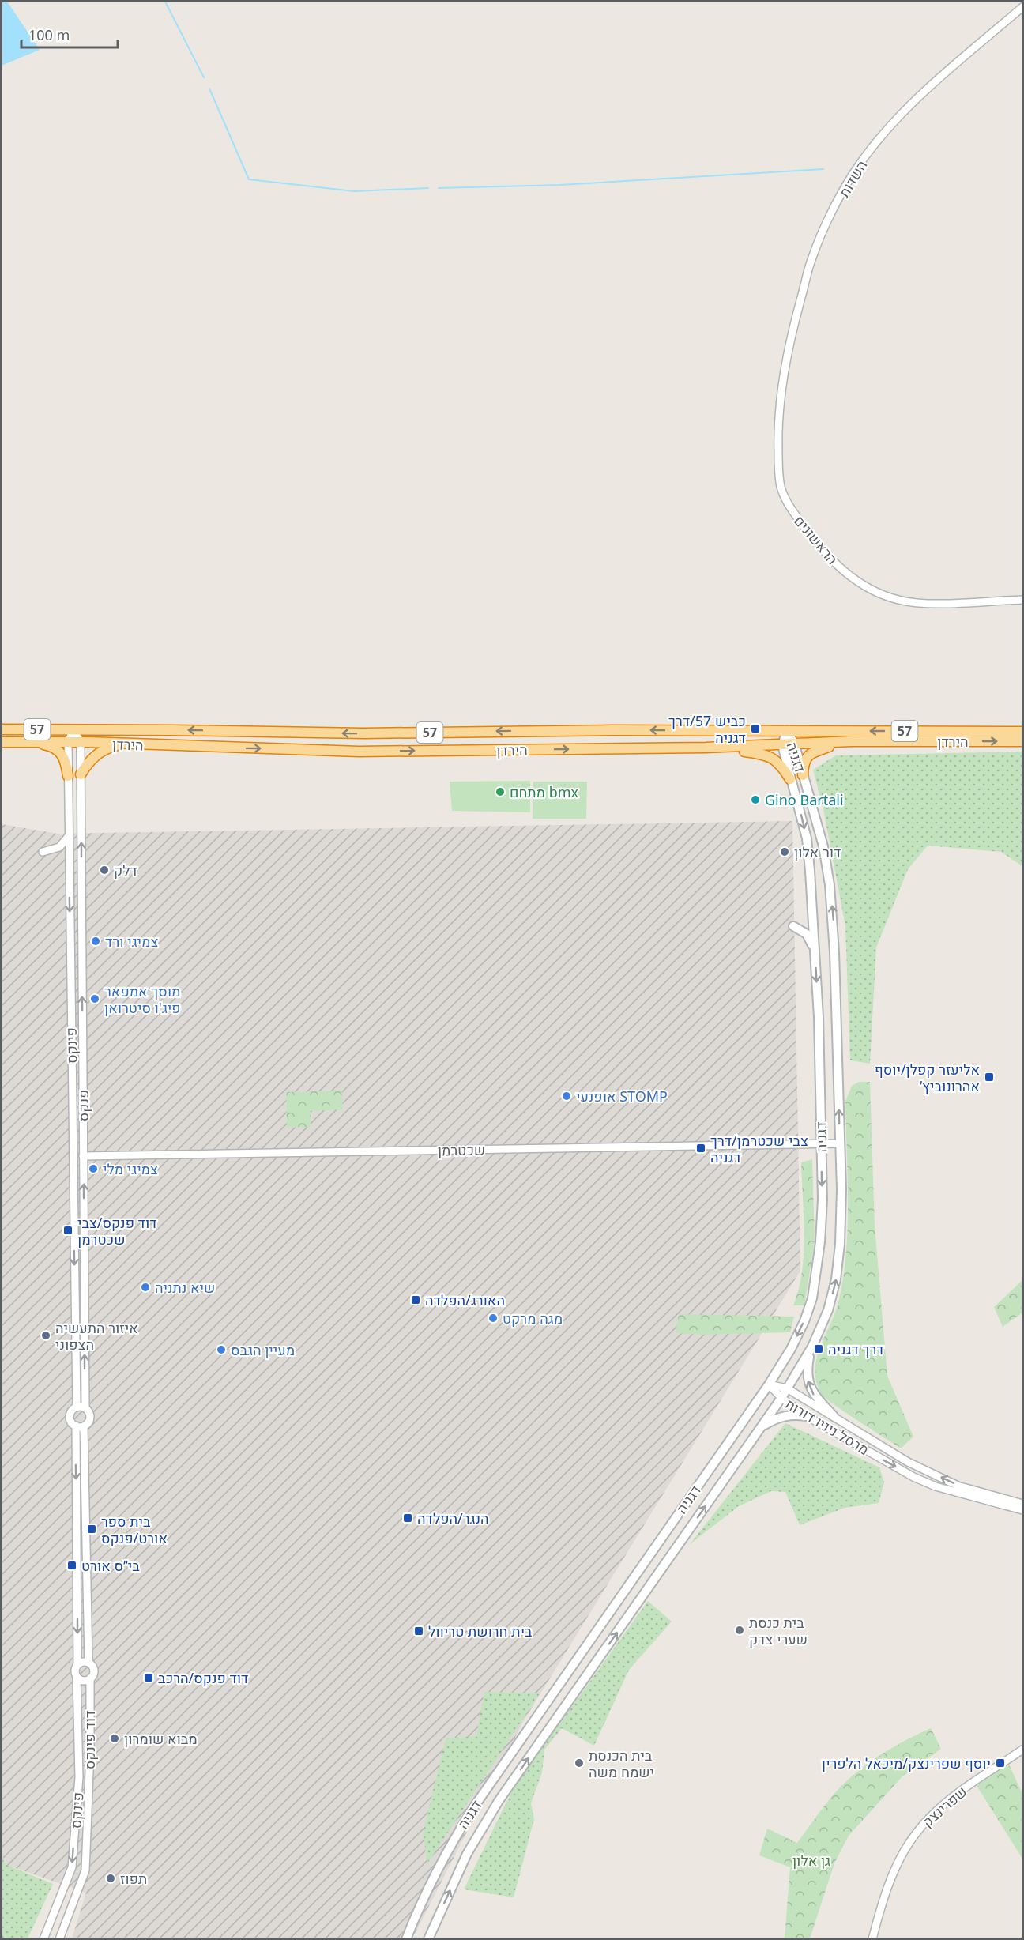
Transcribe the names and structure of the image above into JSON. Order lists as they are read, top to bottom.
{
  "streets": {
    "highway": ["57", "הירדן"],
    "main road": ["דגניה"],
    "street": [
      "השדות",
      "הראשונים",
      "פינקס",
      "פנקס",
      "שכטרמן",
      "מרסל ניניו דורות",
      "דוד פינקס",
      "שפרינצק"
    ]
  },
  "crossings": [
    ["השדות", "הראשונים"],
    ["הירדן", "דגניה"],
    ["הירדן", "פינקס"],
    ["דגניה", "שכטרמן"],
    ["דגניה", "מרסל ניניו דורות"],
    ["פינקס", "פנקס"],
    ["פינקס", "דוד פינקס"],
    ["פנקס", "שכטרמן"]
  ],
  "one_way": ["פינקס", "פנקס"],
  "parks": ["גן אלון"],
  "places": {
    "transit": [
      "כביש 57/דרך דגניה",
      "אליעזר קפלן/יוסף אהרונוביץ׳",
      "צבי שכטרמן/דרך דגניה",
      "דוד פנקס/צבי שכטרמן",
      "האורג/הפלדה",
      "דרך דגניה",
      "הנגר/הפלדה",
      "בית ספר אורט/פנקס",
      "בי״ס אורט",
      "בית חרושת טריוול",
      "דוד פנקס/הרכב",
      "יוסף שפרינצק/מיכאל הלפרין"
    ],
    "other": [
      "מתחם bmx",
      "Gino Bartali",
      "דור אלון",
      "דלק",
      "צמיגי ורד",
      "מוסך אמפאר פיג'ו סיטרואן",
      "אופנעי STOMP",
      "צמיגי מלי",
      "שיא נתניה",
      "מגה מרקט",
      "איזור התעשיה הצפוני",
      "מעיין הגבס",
      "בית כנסת שערי צדק",
      "מבוא שומרון",
      "בית הכנסת ישמח משה",
      "תפוז"
    ]
  },
  "scale_bar": "100 m"
}
